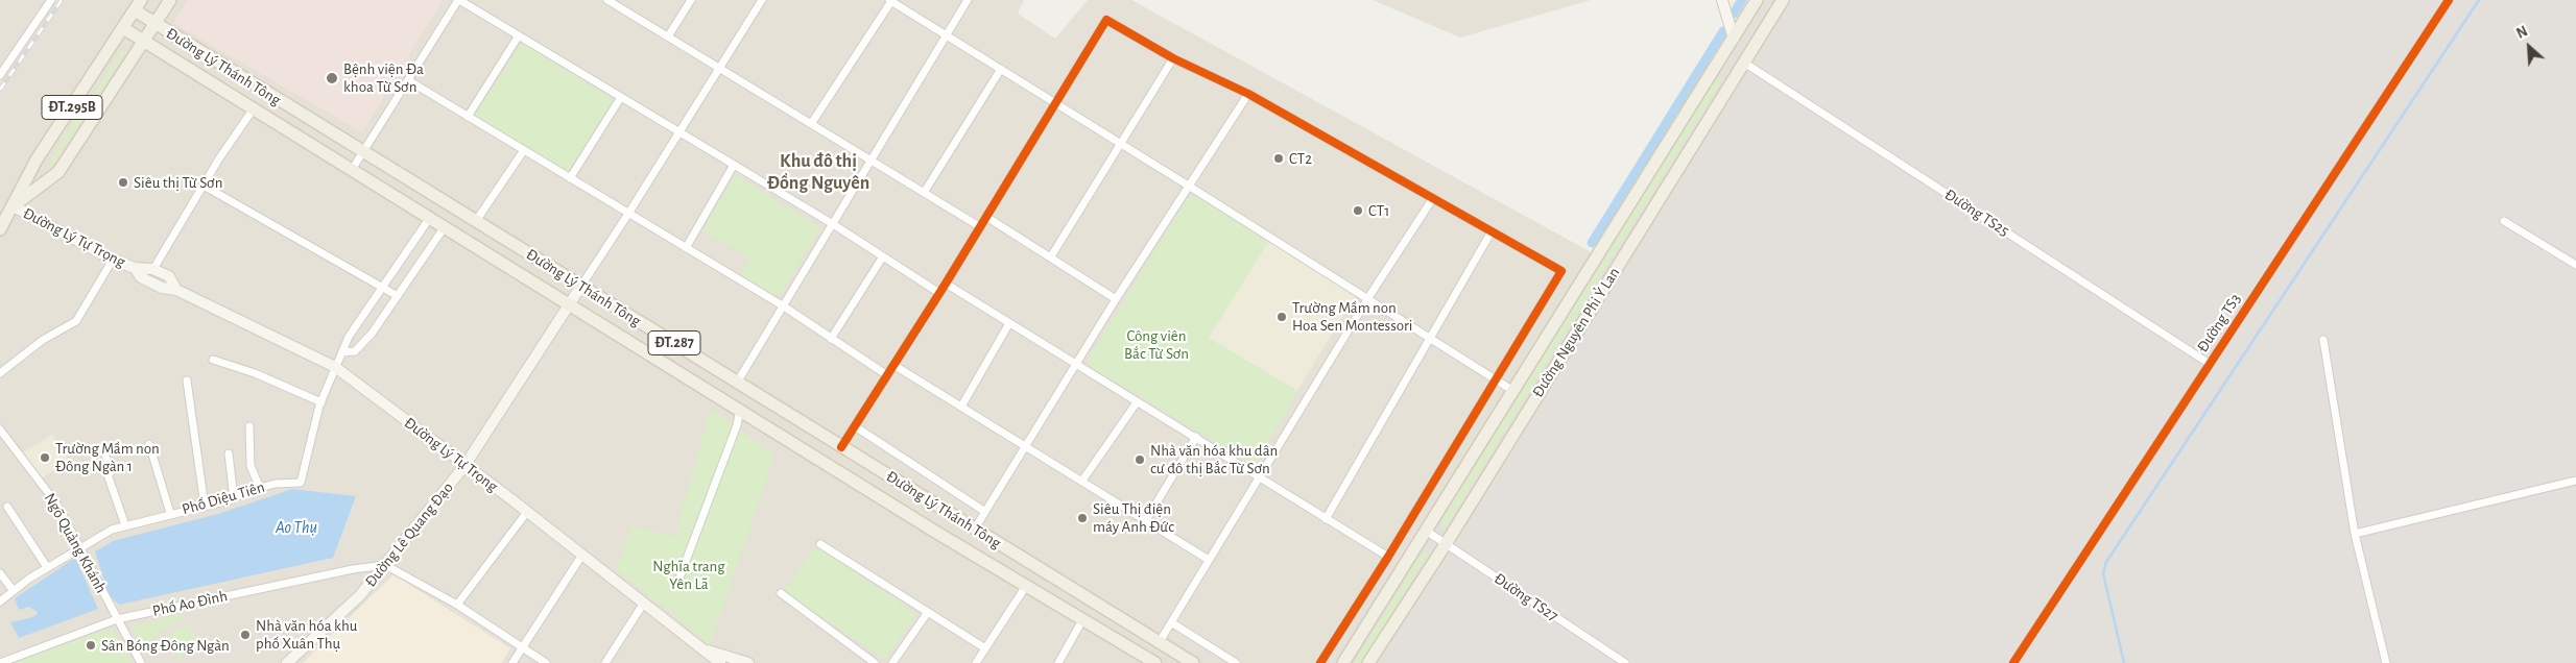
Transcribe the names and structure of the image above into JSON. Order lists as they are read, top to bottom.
{
  "streets": {
    "main road": [
      "Đường Lý Thánh Tông",
      "ĐT.295B",
      "Đường Lý Tự Trọng",
      "Đường Nguyên Phi Ỷ Lan",
      "ĐT.287",
      "Đường Lê Quang Đạo"
    ],
    "street": [
      "Đường TS25",
      "Đường TS3",
      "Phố Diệu Tiên",
      "Ngõ Quảng Khánh",
      "Đường TS27",
      "Phố Ao Đình"
    ]
  },
  "crossings": [
    ["Đường Lý Thánh Tông", "ĐT.295B"],
    ["Đường Lý Thánh Tông", "Phố Diệu Tiên"],
    ["Đường Lý Thánh Tông", "Đường Lê Quang Đạo"],
    ["ĐT.295B", "Đường Lý Tự Trọng"],
    ["Đường TS25", "Đường TS3"],
    ["Đường TS25", "Đường Nguyên Phi Ỷ Lan"],
    ["Đường Lý Tự Trọng", "Phố Diệu Tiên"],
    ["Đường Lý Tự Trọng", "Đường Lê Quang Đạo"],
    ["Đường Nguyên Phi Ỷ Lan", "Đường TS27"],
    ["Phố Diệu Tiên", "Ngõ Quảng Khánh"],
    ["Đường Lê Quang Đạo", "Phố Ao Đình"],
    ["Ngõ Quảng Khánh", "Phố Ao Đình"]
  ],
  "districts": ["Khu đô thị Đồng Nguyên"],
  "water": ["Ao Thụ"],
  "parks": ["Công viên Bắc Từ Sơn", "Nghĩa trang Yên Lã"],
  "places": [
    "Bệnh viện Đa khoa Từ Sơn",
    "CT2",
    "Siêu thị Từ Sơn",
    "CT1",
    "Trường Mầm non Hoa Sen Montessori",
    "Trường Mầm non Đông Ngàn 1",
    "Nhà văn hóa khu dân cư đô thị Bắc Từ Sơn",
    "Siêu Thị điện máy Anh Đức",
    "Nhà văn hóa khu phố Xuân Thụ",
    "Sân Bóng Đông Ngàn"
  ],
  "north": "top left"
}
